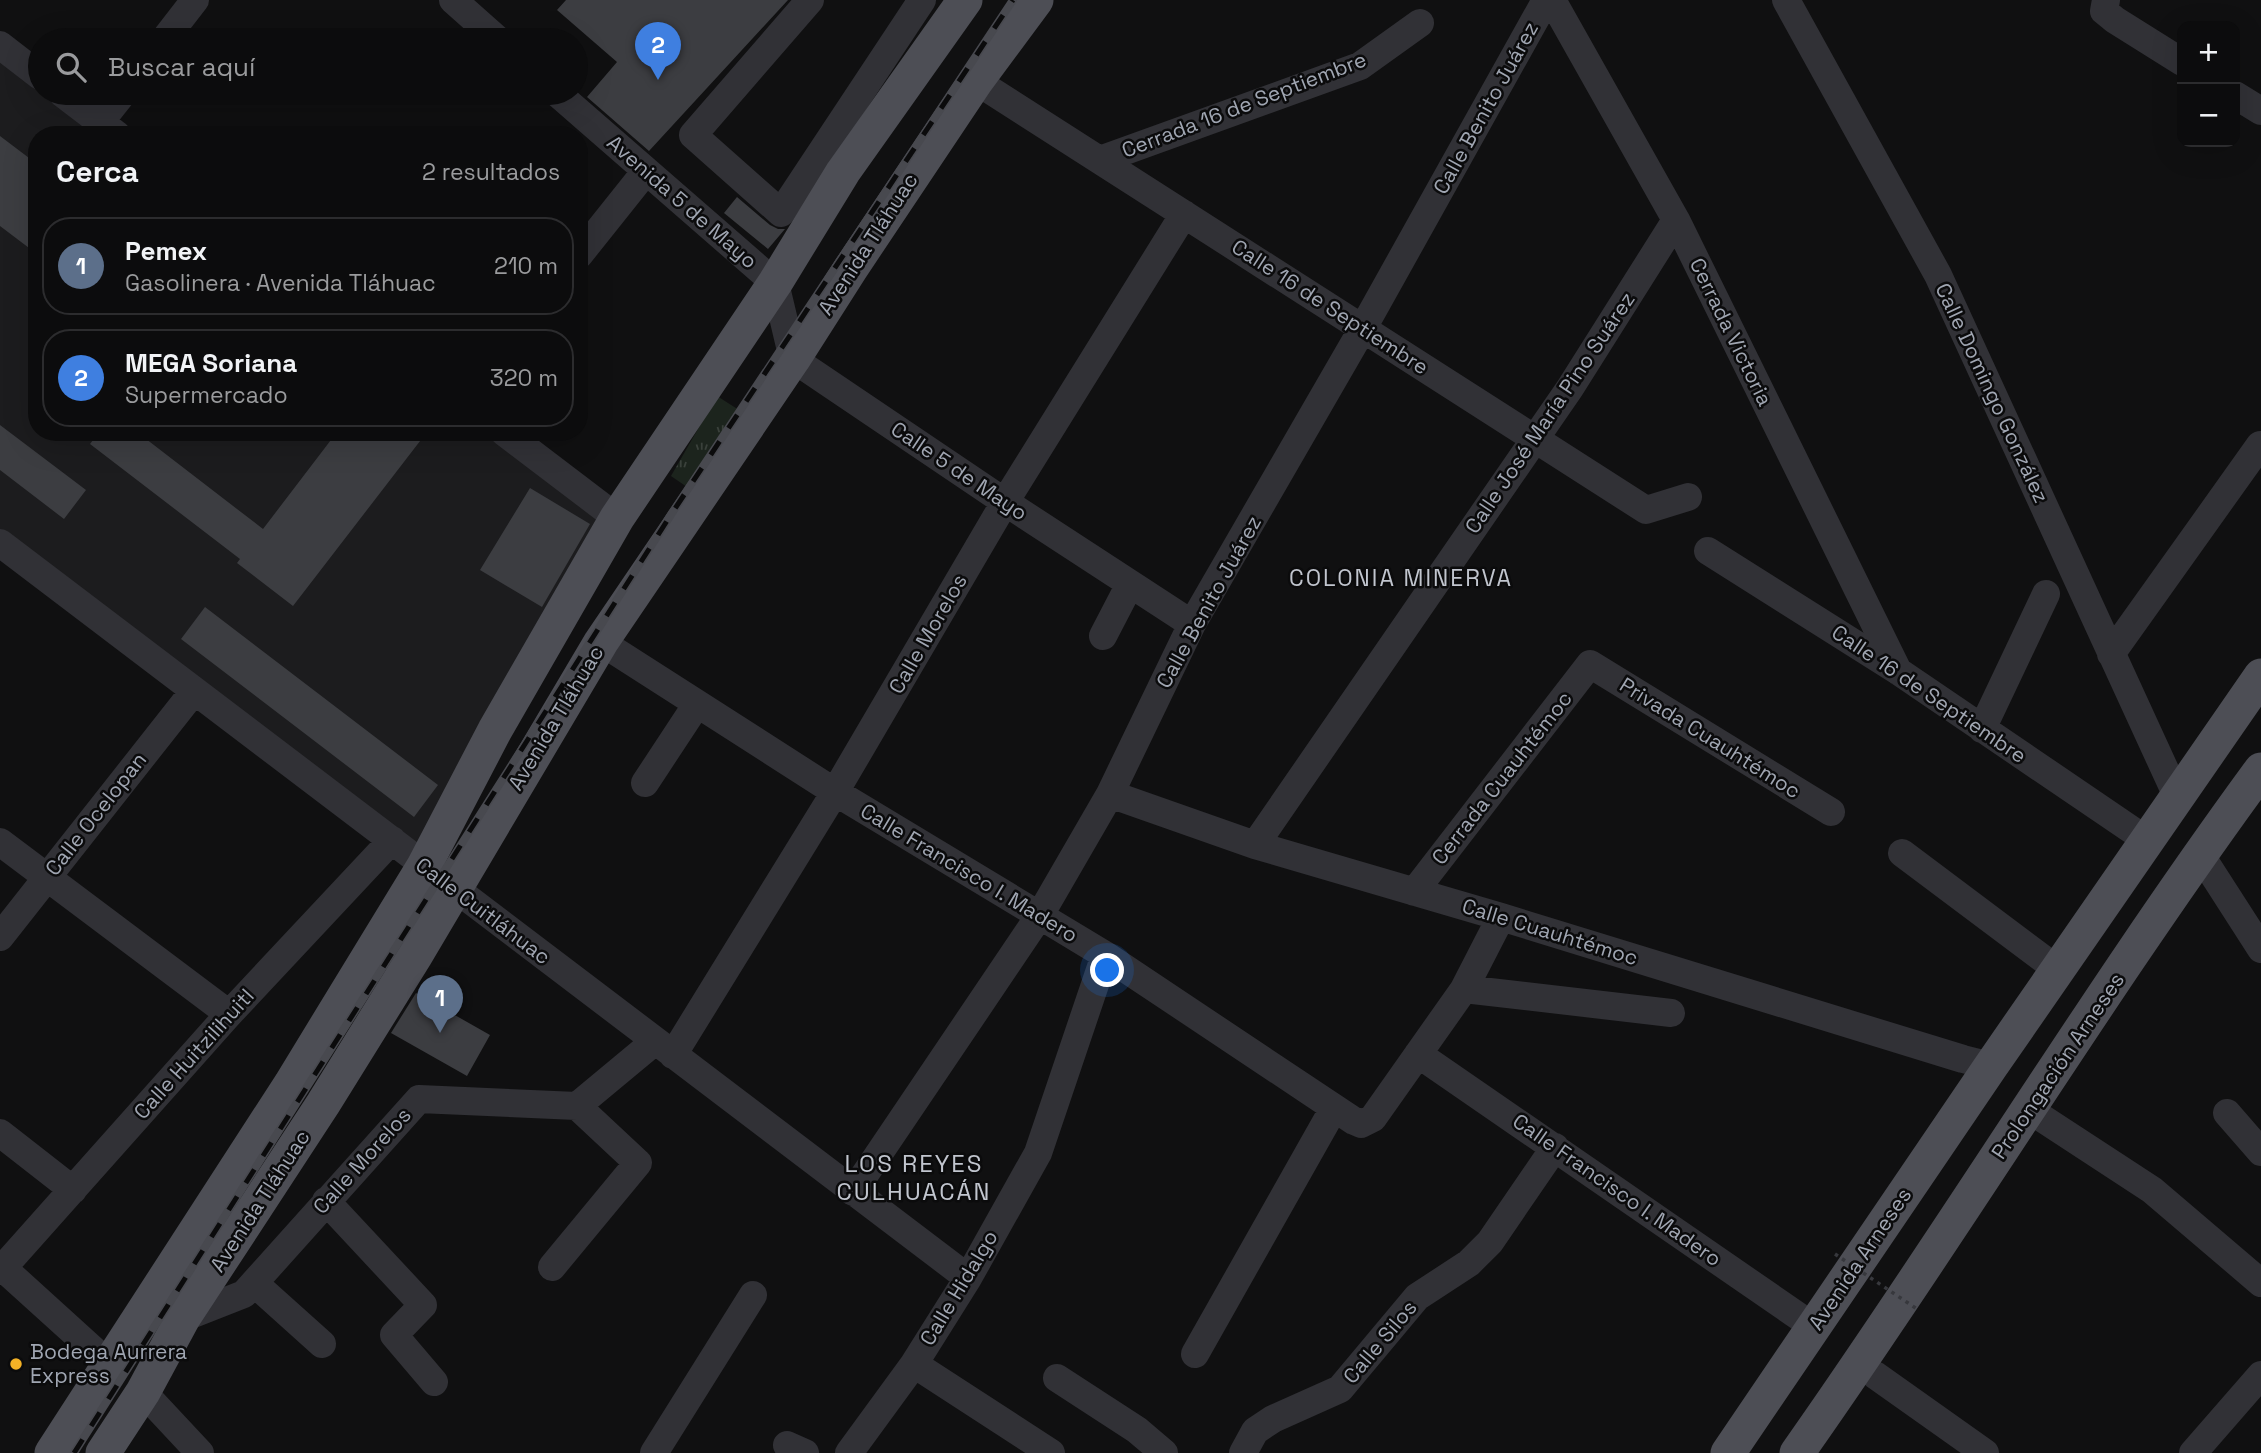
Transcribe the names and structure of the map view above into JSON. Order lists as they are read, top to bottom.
{
  "streets": {
    "main road": ["Avenida Tláhuac", "Prolongación Arneses", "Avenida Arneses"],
    "street": [
      "Cerrada 16 de Septiembre",
      "Calle Benito Juárez",
      "Avenida 5 de Mayo",
      "Calle 16 de Septiembre",
      "Cerrada Victoria",
      "Calle Domingo González",
      "Calle José María Pino Suárez",
      "Calle 5 de Mayo",
      "Calle Morelos",
      "Privada Cuauhtémoc",
      "Cerrada Cuauhtémoc",
      "Calle Ocelopan",
      "Calle Francisco I. Madero",
      "Calle Cuitláhuac",
      "Calle Cuauhtémoc",
      "Calle Huitzilihuitl",
      "Calle Hidalgo",
      "Calle Silos"
    ]
  },
  "crossings": [
    ["Cerrada 16 de Septiembre", "Calle 16 de Septiembre"],
    ["Calle Benito Juárez", "Calle 16 de Septiembre"],
    ["Calle Benito Juárez", "Calle 5 de Mayo"],
    ["Calle Benito Juárez", "Calle Francisco I. Madero"],
    ["Calle Benito Juárez", "Calle Cuitláhuac"],
    ["Calle Benito Juárez", "Calle Cuauhtémoc"],
    ["Avenida 5 de Mayo", "Avenida Tláhuac"],
    ["Avenida Tláhuac", "Calle 16 de Septiembre"],
    ["Avenida Tláhuac", "Calle 5 de Mayo"],
    ["Avenida Tláhuac", "Calle Morelos"],
    ["Avenida Tláhuac", "Calle Francisco I. Madero"],
    ["Avenida Tláhuac", "Calle Cuitláhuac"],
    ["Calle 16 de Septiembre", "Cerrada Victoria"],
    ["Calle 16 de Septiembre", "Calle José María Pino Suárez"],
    ["Calle 16 de Septiembre", "Calle Morelos"],
    ["Cerrada Victoria", "Calle José María Pino Suárez"],
    ["Calle José María Pino Suárez", "Calle Cuauhtémoc"],
    ["Calle 5 de Mayo", "Calle Morelos"],
    ["Calle Morelos", "Calle Francisco I. Madero"],
    ["Calle Morelos", "Calle Cuitláhuac"],
    ["Privada Cuauhtémoc", "Cerrada Cuauhtémoc"],
    ["Cerrada Cuauhtémoc", "Calle Cuauhtémoc"],
    ["Calle Ocelopan", "Calle Cuitláhuac"],
    ["Calle Francisco I. Madero", "Calle Cuauhtémoc"],
    ["Calle Francisco I. Madero", "Avenida Arneses"],
    ["Calle Francisco I. Madero", "Calle Hidalgo"],
    ["Calle Francisco I. Madero", "Calle Silos"],
    ["Calle Cuitláhuac", "Calle Huitzilihuitl"],
    ["Calle Cuitláhuac", "Calle Hidalgo"],
    ["Calle Cuauhtémoc", "Avenida Arneses"]
  ],
  "districts": ["COLONIA MINERVA", "LOS REYES CULHUACÁN"],
  "places": ["Bodega Aurrera Express"],
  "page": {
    "map_buttons": ["+", "−"],
    "pins": ["2", "1"],
    "search": "Buscar aquí",
    "heading": ["Cerca", "2 resultados"],
    "list": [
      {
        "mark": "1",
        "name": "Pemex",
        "note": "Gasolinera · Avenida Tláhuac",
        "value": "210 m"
      },
      {
        "mark": "2",
        "name": "MEGA Soriana",
        "note": "Supermercado",
        "value": "320 m"
      }
    ]
  }
}
